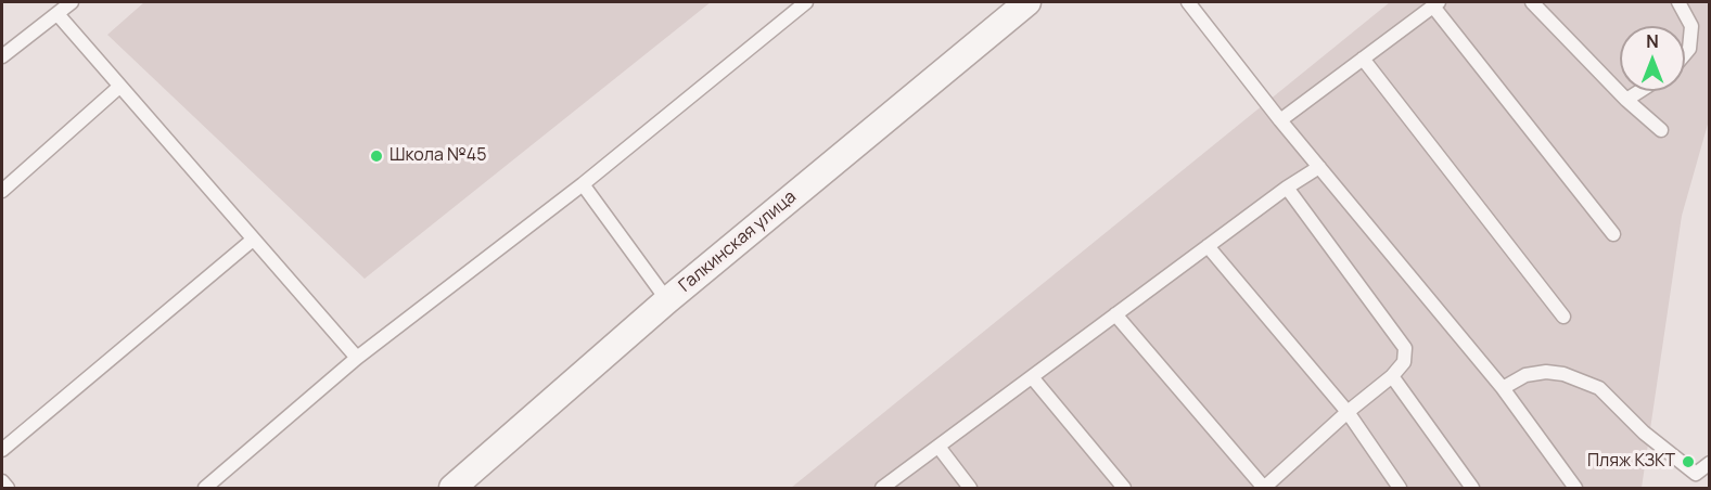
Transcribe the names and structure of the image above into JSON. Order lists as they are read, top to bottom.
{
  "streets": {
    "street": ["Галкинская улица"]
  },
  "places": ["Школа №45", "Пляж КЗКТ"],
  "north": "top"
}
